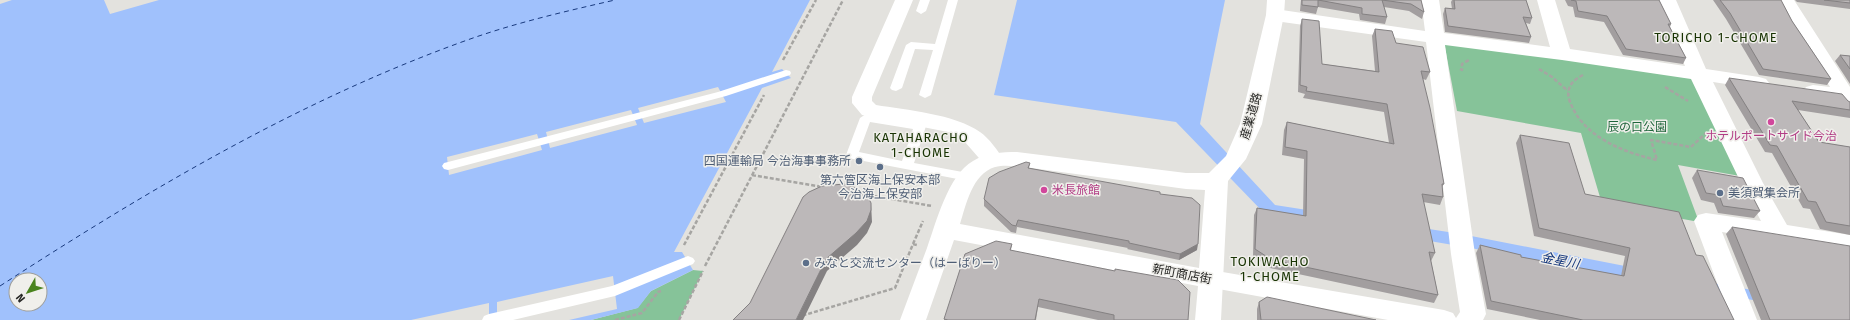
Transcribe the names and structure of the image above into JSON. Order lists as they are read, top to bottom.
{
  "streets": {
    "street": ["産業道路", "新町商店街"]
  },
  "districts": ["TORICHO 1-CHOME", "KATAHARACHO 1-CHOME", "TOKIWACHO 1-CHOME"],
  "water": ["金星川"],
  "parks": ["辰の口公園"],
  "places": [
    "ホテルポートサイド今治",
    "四国運輸局 今治海事事務所",
    "第六管区海上保安本部 今治海上保安部",
    "米長旅館",
    "美須賀集会所",
    "みなと交流センター（はーばりー）"
  ],
  "north": "bottom left"
}
